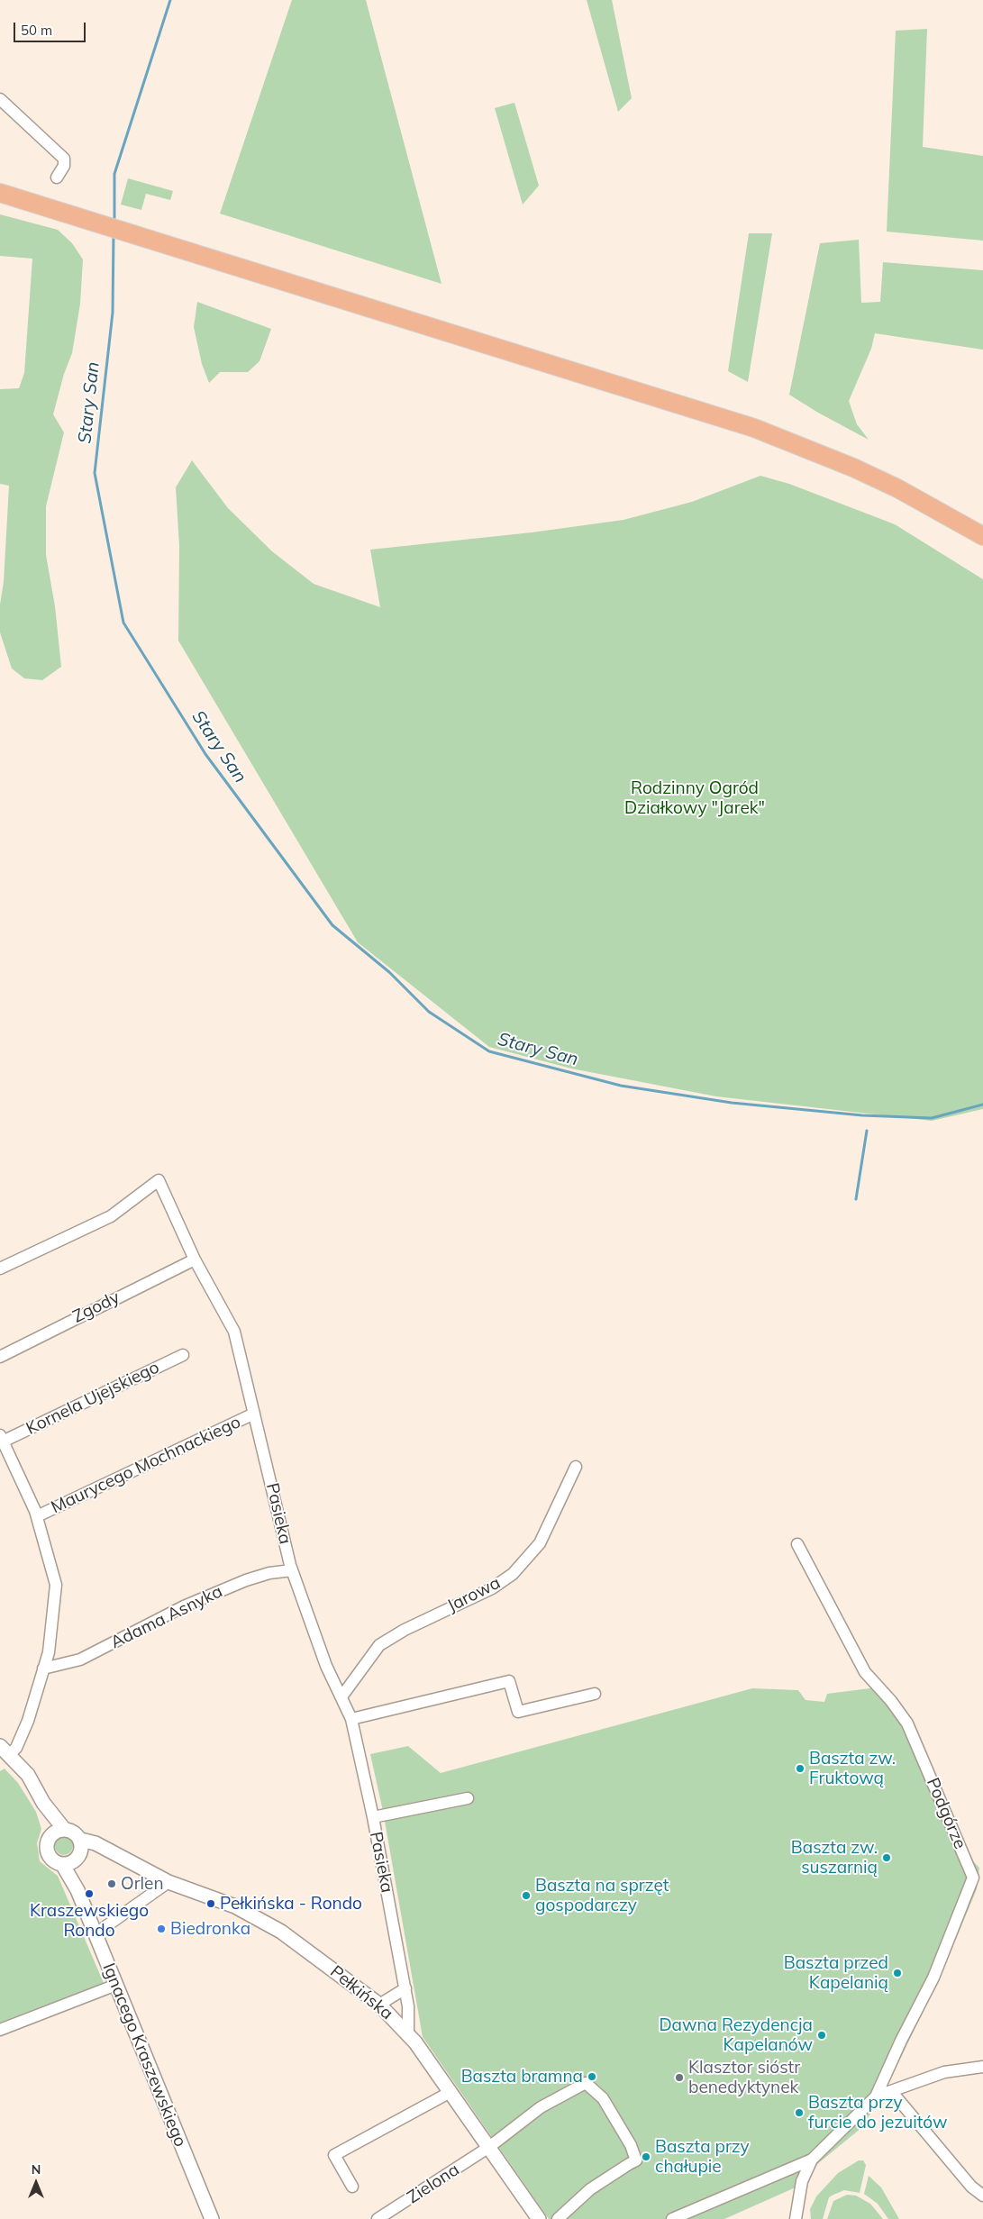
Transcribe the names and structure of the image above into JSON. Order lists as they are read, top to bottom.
{
  "streets": {
    "street": [
      "Zgody",
      "Kornela Ujejskiego",
      "Maurycego Mochnackiego",
      "Pasieka",
      "Jarowa",
      "Adama Asnyka",
      "Podgórze",
      "Pełkińska",
      "Ignacego Kraszewskiego",
      "Zielona"
    ]
  },
  "crossings": [
    ["Zgody", "Pasieka"],
    ["Maurycego Mochnackiego", "Pasieka"],
    ["Pasieka", "Jarowa"],
    ["Pasieka", "Adama Asnyka"],
    ["Pasieka", "Pełkińska"],
    ["Pełkińska", "Ignacego Kraszewskiego"],
    ["Pełkińska", "Zielona"]
  ],
  "water": ["Stary San"],
  "parks": ["Rodzinny Ogród Działkowy \"Jarek\""],
  "places": [
    "Baszta zw. Fruktową",
    "Baszta zw. suszarnią",
    "Orlen",
    "Kraszewskiego Rondo",
    "Baszta na sprzęt gospodarczy",
    "Pełkińska - Rondo",
    "Biedronka",
    "Baszta przed Kapelanią",
    "Dawna Rezydencja Kapelanów",
    "Baszta bramna",
    "Klasztor sióstr benedyktynek",
    "Baszta przy furcie do jezuitów",
    "Baszta przy chałupie"
  ],
  "scale_bar": "50 m",
  "north": "top"
}
